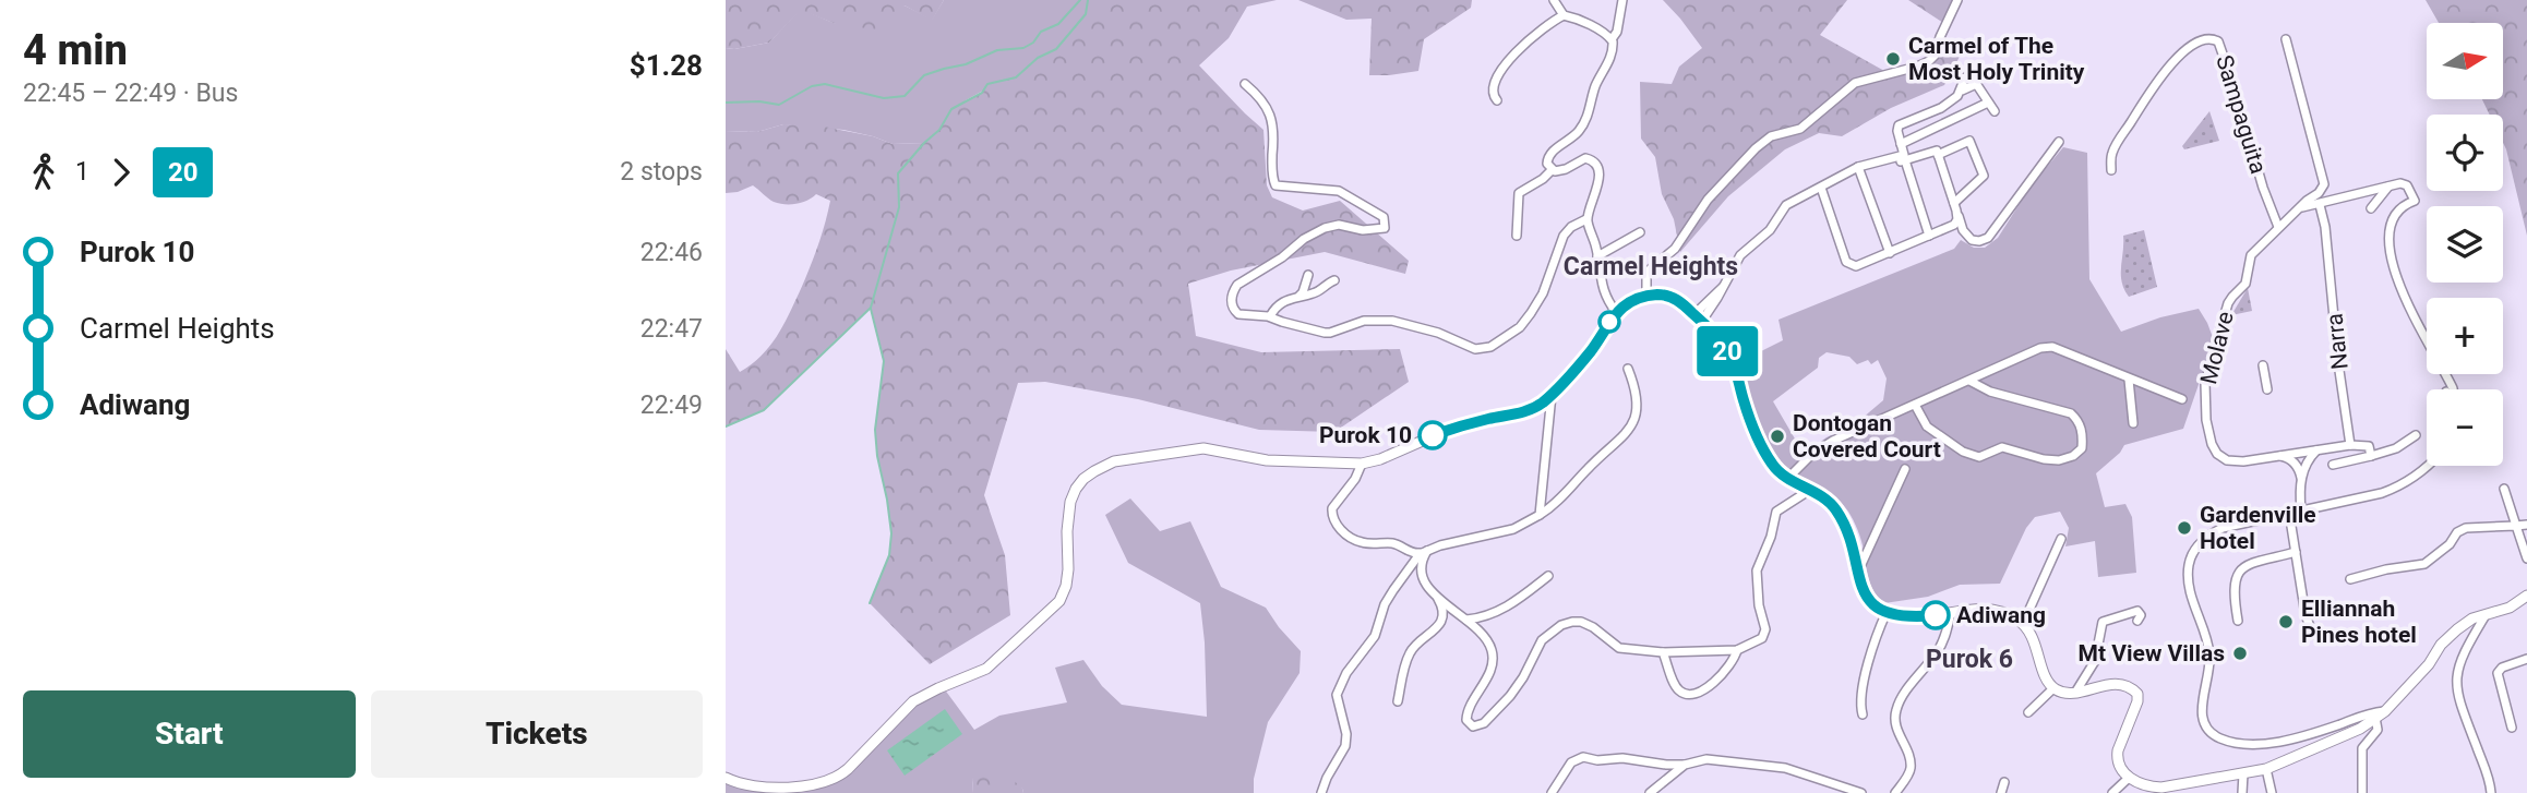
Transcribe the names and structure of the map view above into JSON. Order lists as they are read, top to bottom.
{
  "streets": {
    "street": ["Sampaguita", "Narra", "Molave"]
  },
  "crossings": [
    ["Sampaguita", "Molave"]
  ],
  "districts": ["Carmel Heights", "Purok 6"],
  "places": [
    "Carmel of The Most Holy Trinity",
    "Purok 10",
    "Dontogan Covered Court",
    "Gardenville Hotel",
    "Adiwang",
    "Elliannah Pines hotel",
    "Mt View Villas"
  ],
  "lines": ["bus line 20"],
  "north": "right",
  "page": {
    "heading": ["4 min", "22:45 – 22:49 · Bus", "$1.28"],
    "on_map": "20",
    "map_buttons": ["+", "−"],
    "legs": ["1", "20", "2 stops"],
    "list": [
      {
        "name": "Purok 10",
        "value": "22:46"
      },
      {
        "name": "Carmel Heights",
        "value": "22:47"
      },
      {
        "name": "Adiwang",
        "value": "22:49"
      }
    ],
    "buttons": ["Start", "Tickets"]
  }
}
